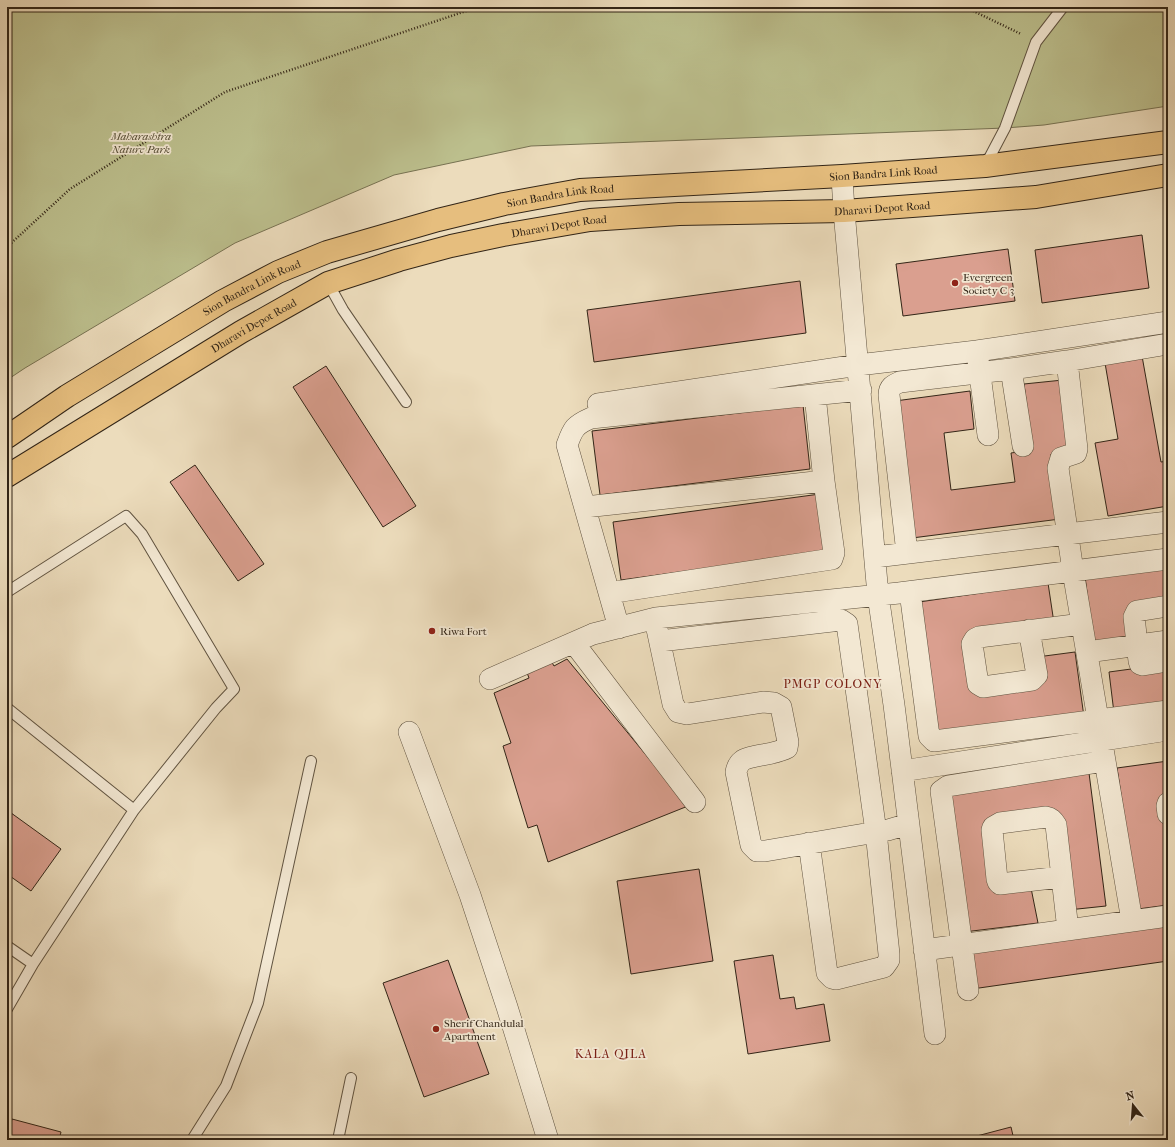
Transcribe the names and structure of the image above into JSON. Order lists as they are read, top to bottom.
{
  "streets": {
    "main road": ["Sion Bandra Link Road", "Dharavi Depot Road"]
  },
  "districts": ["PMGP COLONY", "KALA QILA"],
  "parks": ["Maharashtra Nature Park"],
  "places": ["Evergreen Society C 3", "Riwa Fort", "Sherif Chandulal Apartment"],
  "north": "top"
}
